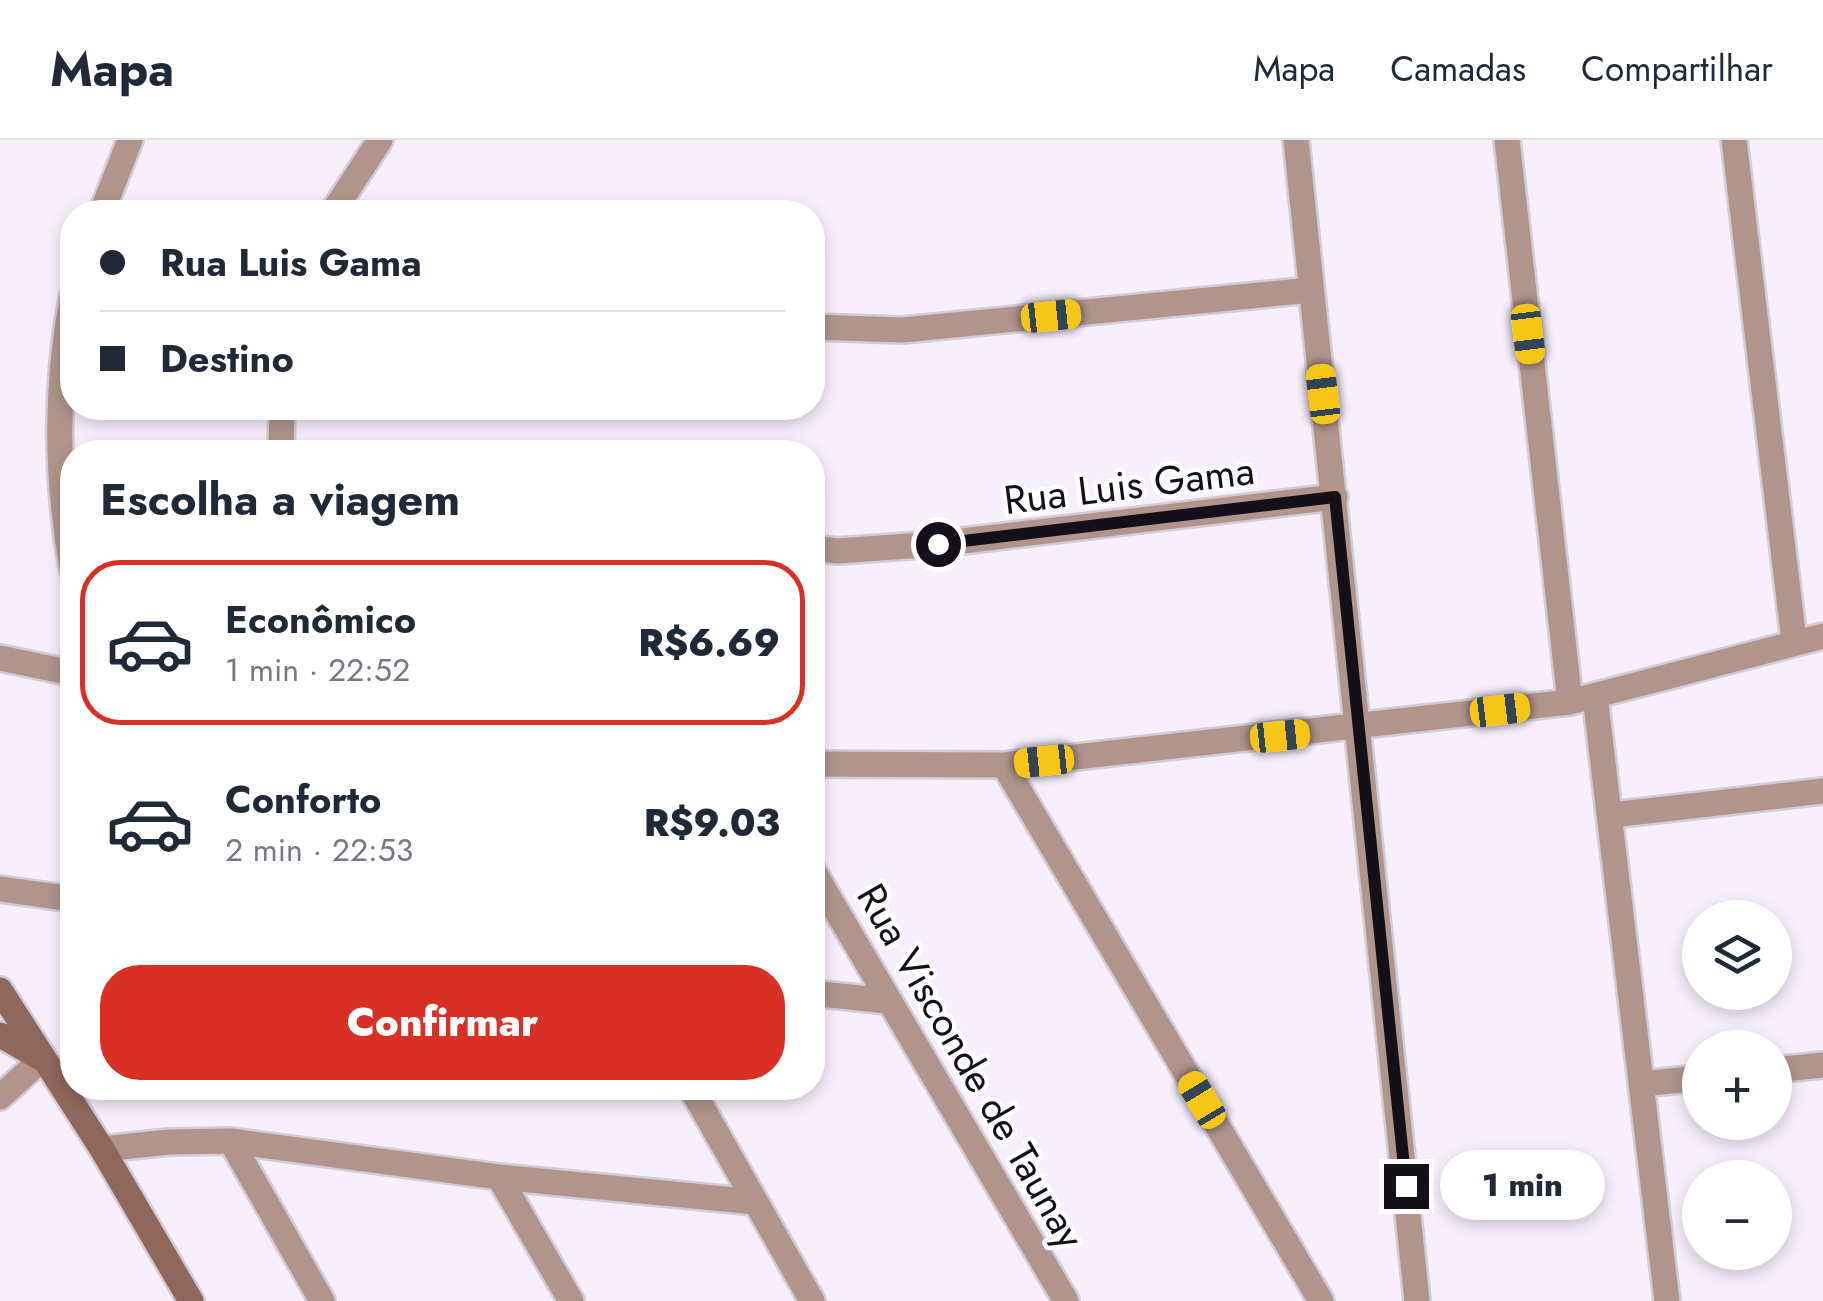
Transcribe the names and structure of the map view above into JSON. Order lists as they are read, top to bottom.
{
  "streets": {
    "street": ["Rua Luis Gama", "Rua Visconde de Taunay"]
  },
  "page": {
    "header": "Mapa",
    "nav": ["Mapa", "Camadas", "Compartilhar"],
    "banner": ["Rua Luis Gama", "Destino"],
    "heading": "Escolha a viagem",
    "list": [
      {
        "name": "Econômico",
        "note": "1 min · 22:52",
        "value": "R$6.69"
      },
      {
        "name": "Conforto",
        "note": "2 min · 22:53",
        "value": "R$9.03"
      }
    ],
    "map_buttons": ["+", "−"],
    "buttons": "Confirmar",
    "bubble": "1 min"
  }
}
